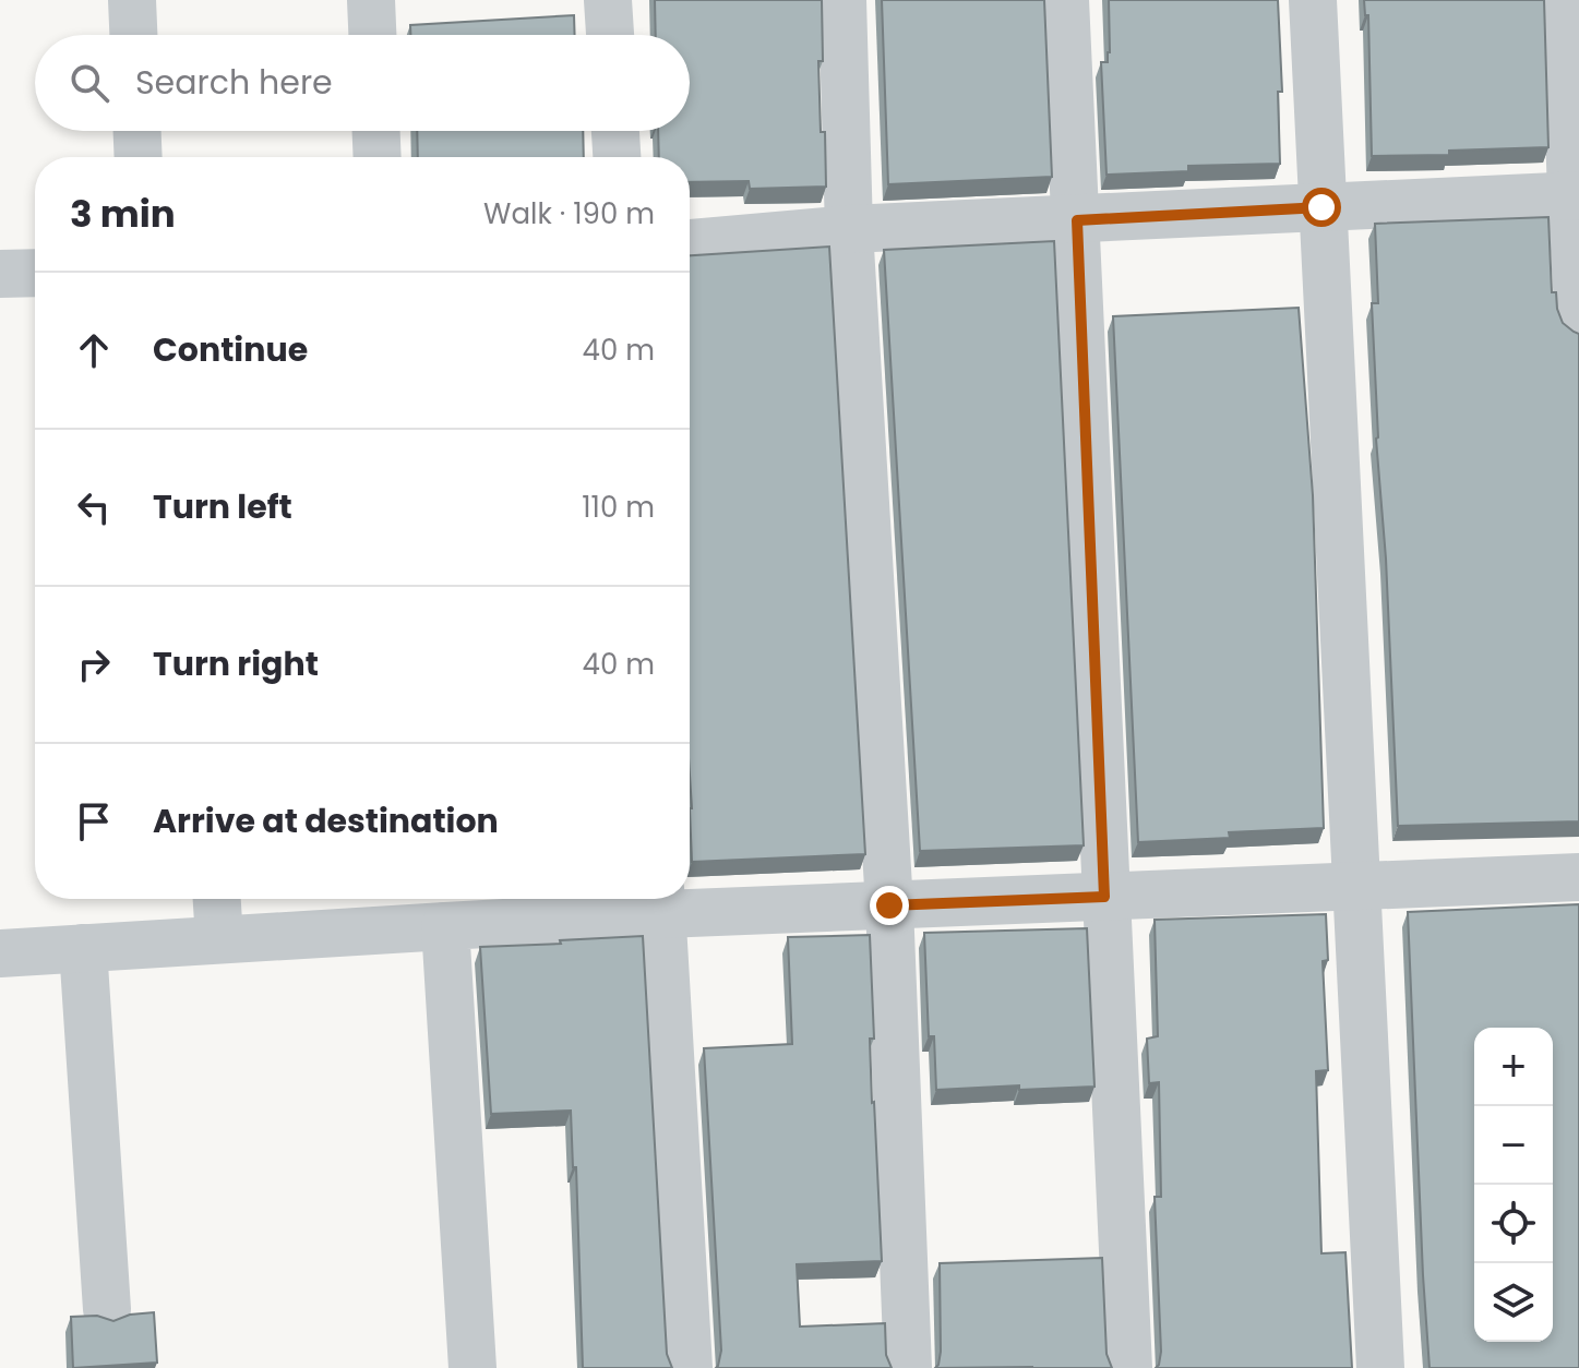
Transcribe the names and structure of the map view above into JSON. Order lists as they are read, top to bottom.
{
  "page": {
    "search": "Search here",
    "heading": ["3 min", "Walk · 190 m"],
    "list": [
      ["Continue", "40 m"],
      ["Turn left", "110 m"],
      ["Turn right", "40 m"],
      "Arrive at destination"
    ],
    "map_buttons": ["+", "−"]
  }
}
